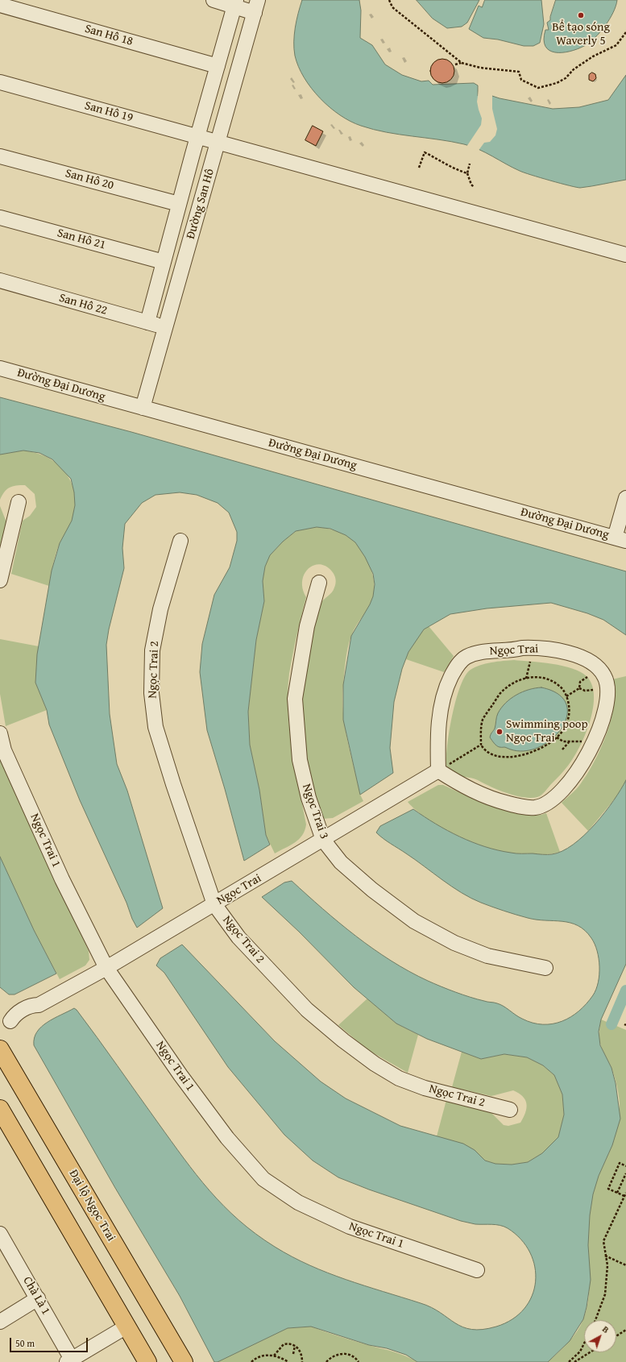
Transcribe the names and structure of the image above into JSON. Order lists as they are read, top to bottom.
{
  "streets": {
    "main road": ["Đại lộ Ngọc Trai"],
    "street": [
      "San Hô 18",
      "San Hô 19",
      "San Hô 20",
      "Đường San Hô",
      "San Hô 21",
      "San Hô 22",
      "Đường Đại Dương",
      "Ngọc Trai",
      "Ngọc Trai 2",
      "Ngọc Trai 3",
      "Ngọc Trai 1",
      "Chà Là 1"
    ]
  },
  "crossings": [
    ["San Hô 19", "Đường San Hô"],
    ["Đường San Hô", "San Hô 22"],
    ["Đường San Hô", "Đường Đại Dương"],
    ["Ngọc Trai", "Ngọc Trai 2"],
    ["Ngọc Trai", "Ngọc Trai 3"],
    ["Ngọc Trai", "Ngọc Trai 1"]
  ],
  "places": ["Bể tạo sóng Waverly 5", "Swimming poop Ngọc Trai"],
  "scale_bar": "50 m",
  "north": "top right"
}
